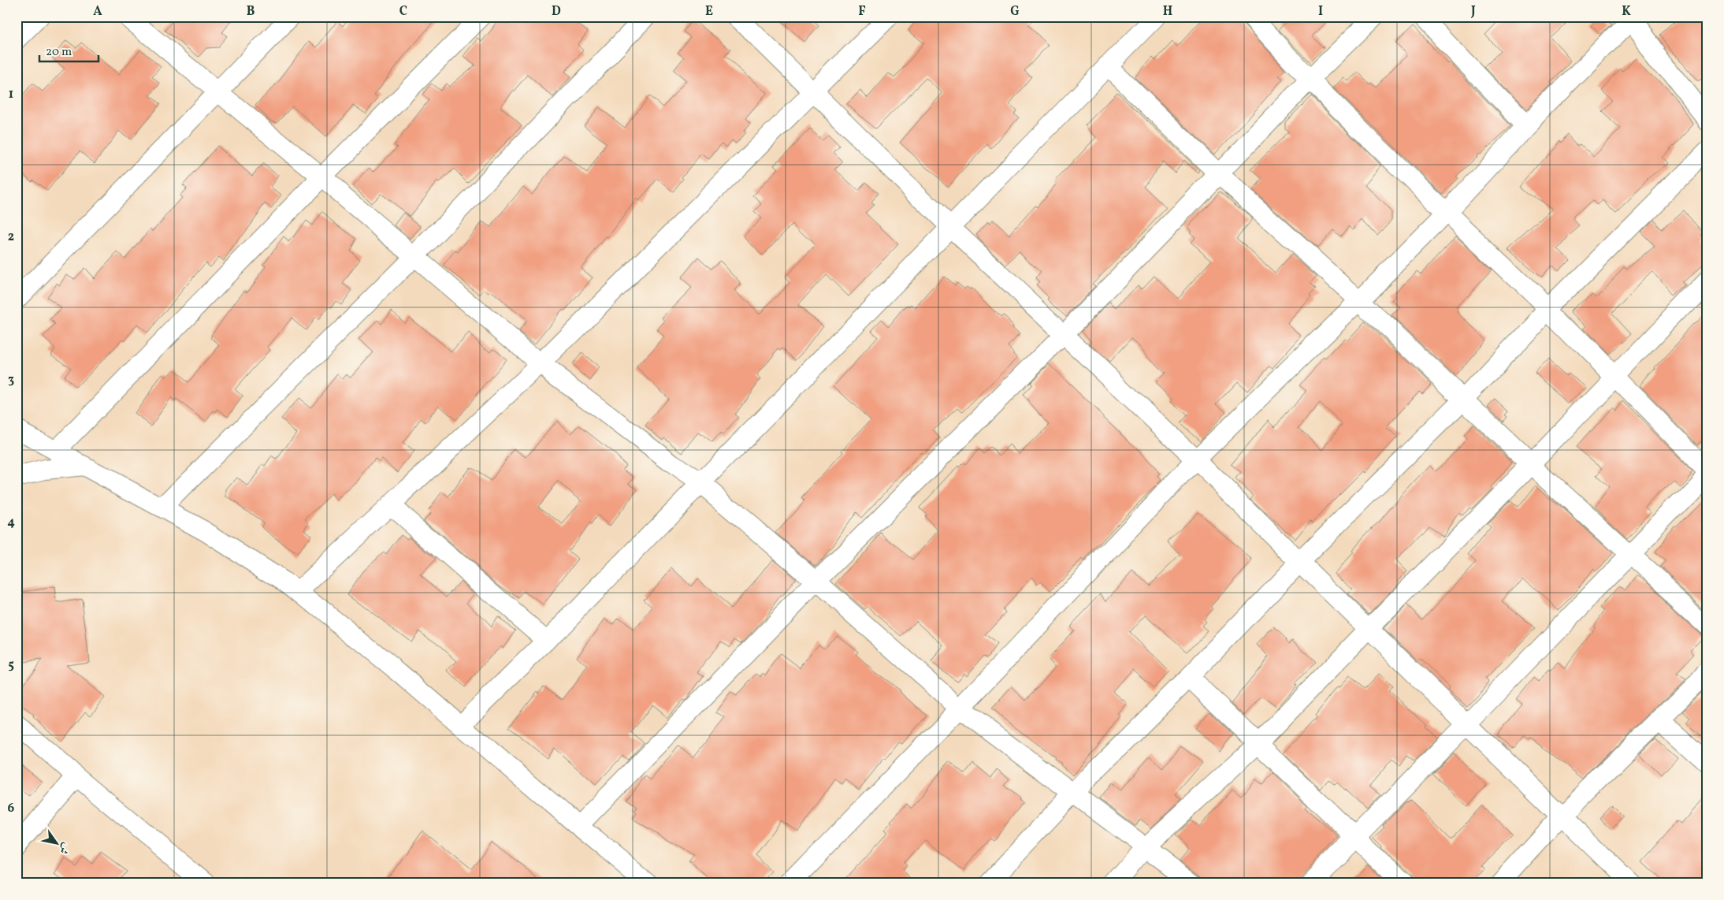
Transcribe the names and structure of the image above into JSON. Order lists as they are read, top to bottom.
{
  "scale_bar": "20 m",
  "north": "bottom right",
  "grid": {
    "columns": [
      "A",
      "B",
      "C",
      "D",
      "E",
      "F",
      "G",
      "H",
      "I",
      "J",
      "K"
    ],
    "rows": [
      "1",
      "2",
      "3",
      "4",
      "5",
      "6"
    ]
  }
}
